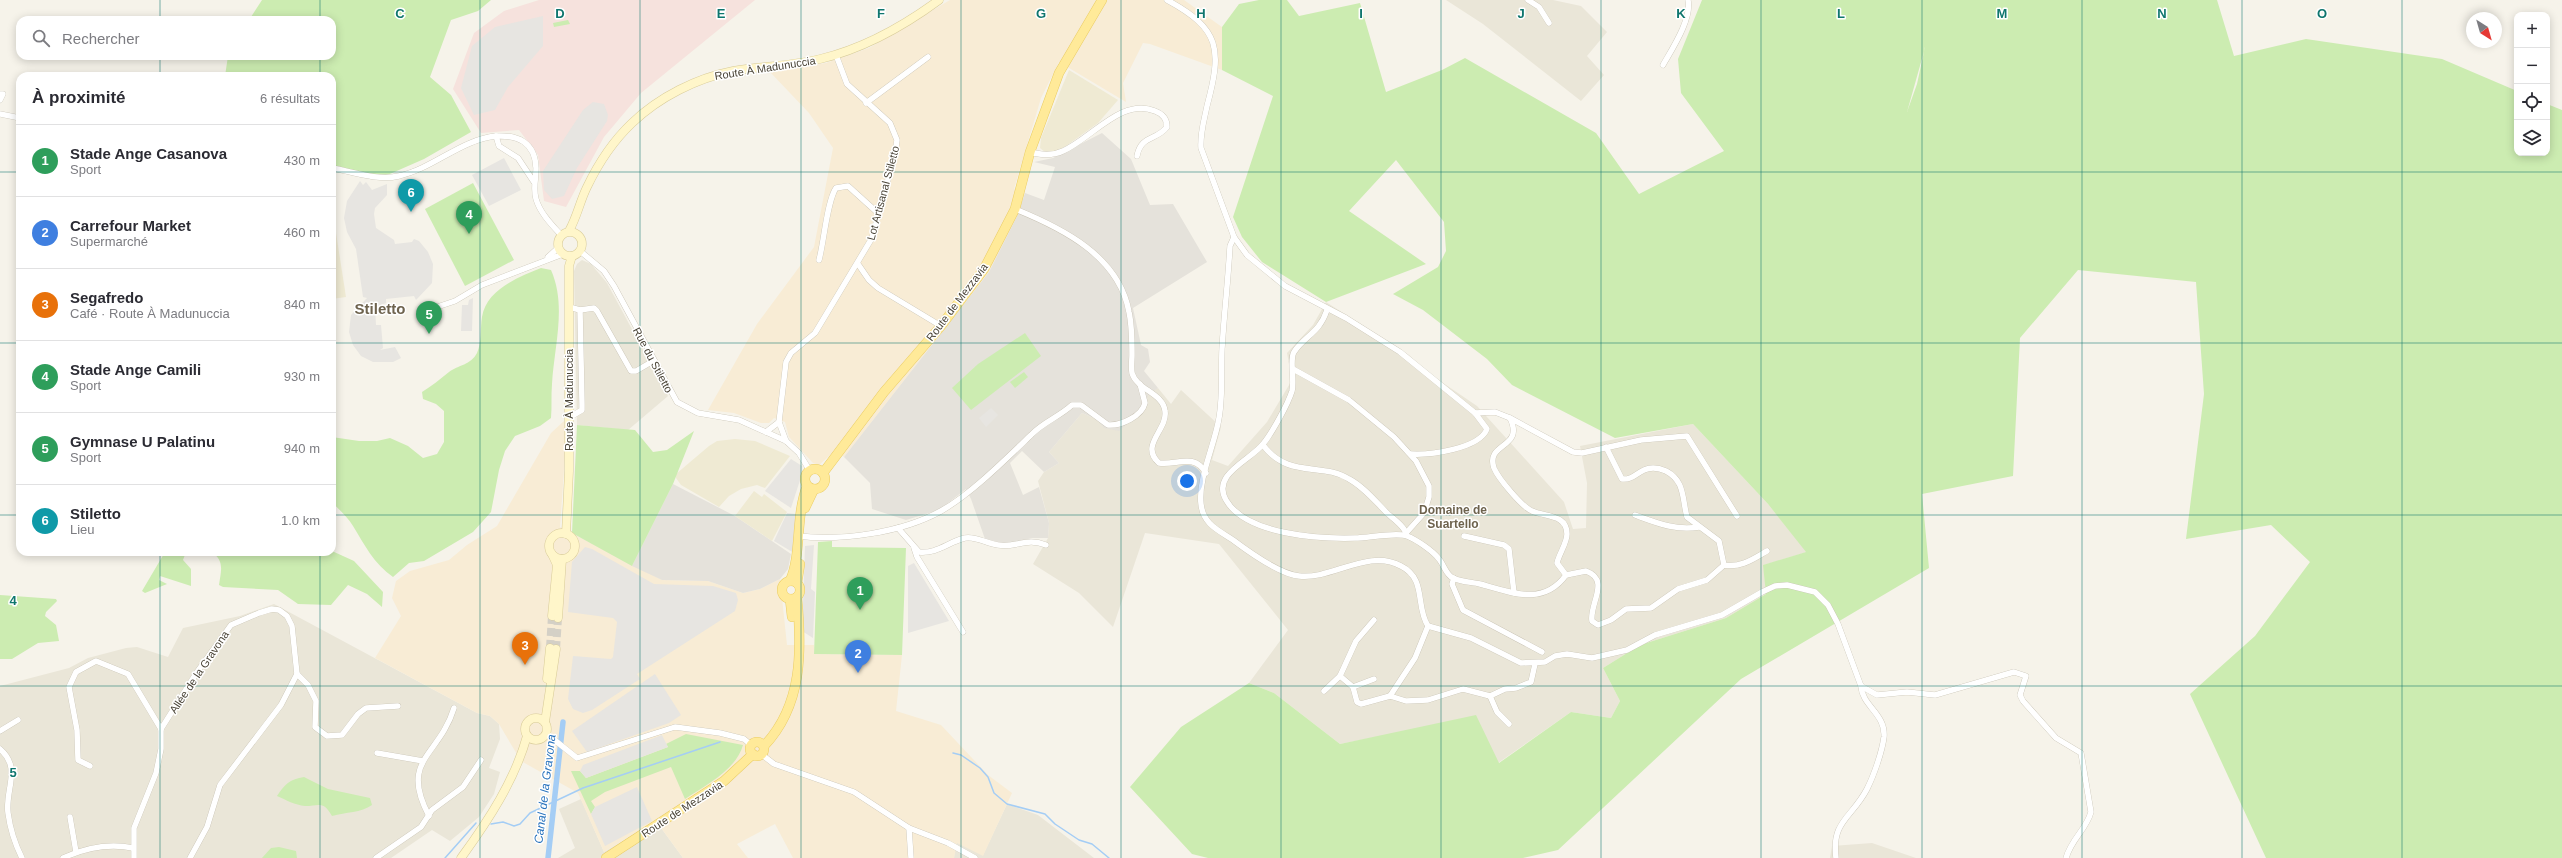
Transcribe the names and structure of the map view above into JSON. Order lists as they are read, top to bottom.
{
  "streets": {
    "main road": ["Route À Madunuccia", "Route de Mezzavia"],
    "street": ["Lot Artisanal Stiletto", "Rue du Stiletto", "Allée de la Gravona"]
  },
  "crossings": [
    ["Route À Madunuccia", "Lot Artisanal Stiletto"],
    ["Route de Mezzavia", "Rue du Stiletto"]
  ],
  "districts": ["Stiletto", "Domaine de Suartello"],
  "water": ["Canal de la Gravona"],
  "north": "bottom right",
  "page": {
    "map_buttons": ["+", "−"],
    "search": "Rechercher",
    "heading": ["À proximité", "6 résultats"],
    "list": [
      {
        "mark": "1",
        "name": "Stade Ange Casanova",
        "note": "Sport",
        "value": "430 m"
      },
      {
        "mark": "2",
        "name": "Carrefour Market",
        "note": "Supermarché",
        "value": "460 m"
      },
      {
        "mark": "3",
        "name": "Segafredo",
        "note": "Café · Route À Madunuccia",
        "value": "840 m"
      },
      {
        "mark": "4",
        "name": "Stade Ange Camili",
        "note": "Sport",
        "value": "930 m"
      },
      {
        "mark": "5",
        "name": "Gymnase U Palatinu",
        "note": "Sport",
        "value": "940 m"
      },
      {
        "mark": "6",
        "name": "Stiletto",
        "note": "Lieu",
        "value": "1.0 km"
      }
    ],
    "pins": [
      "6",
      "4",
      "5",
      "1",
      "3",
      "2"
    ]
  },
  "grid": {
    "columns": [
      "C",
      "D",
      "E",
      "F",
      "G",
      "H",
      "I",
      "J",
      "K",
      "L",
      "M",
      "N",
      "O"
    ],
    "rows": ["4", "5"]
  }
}
